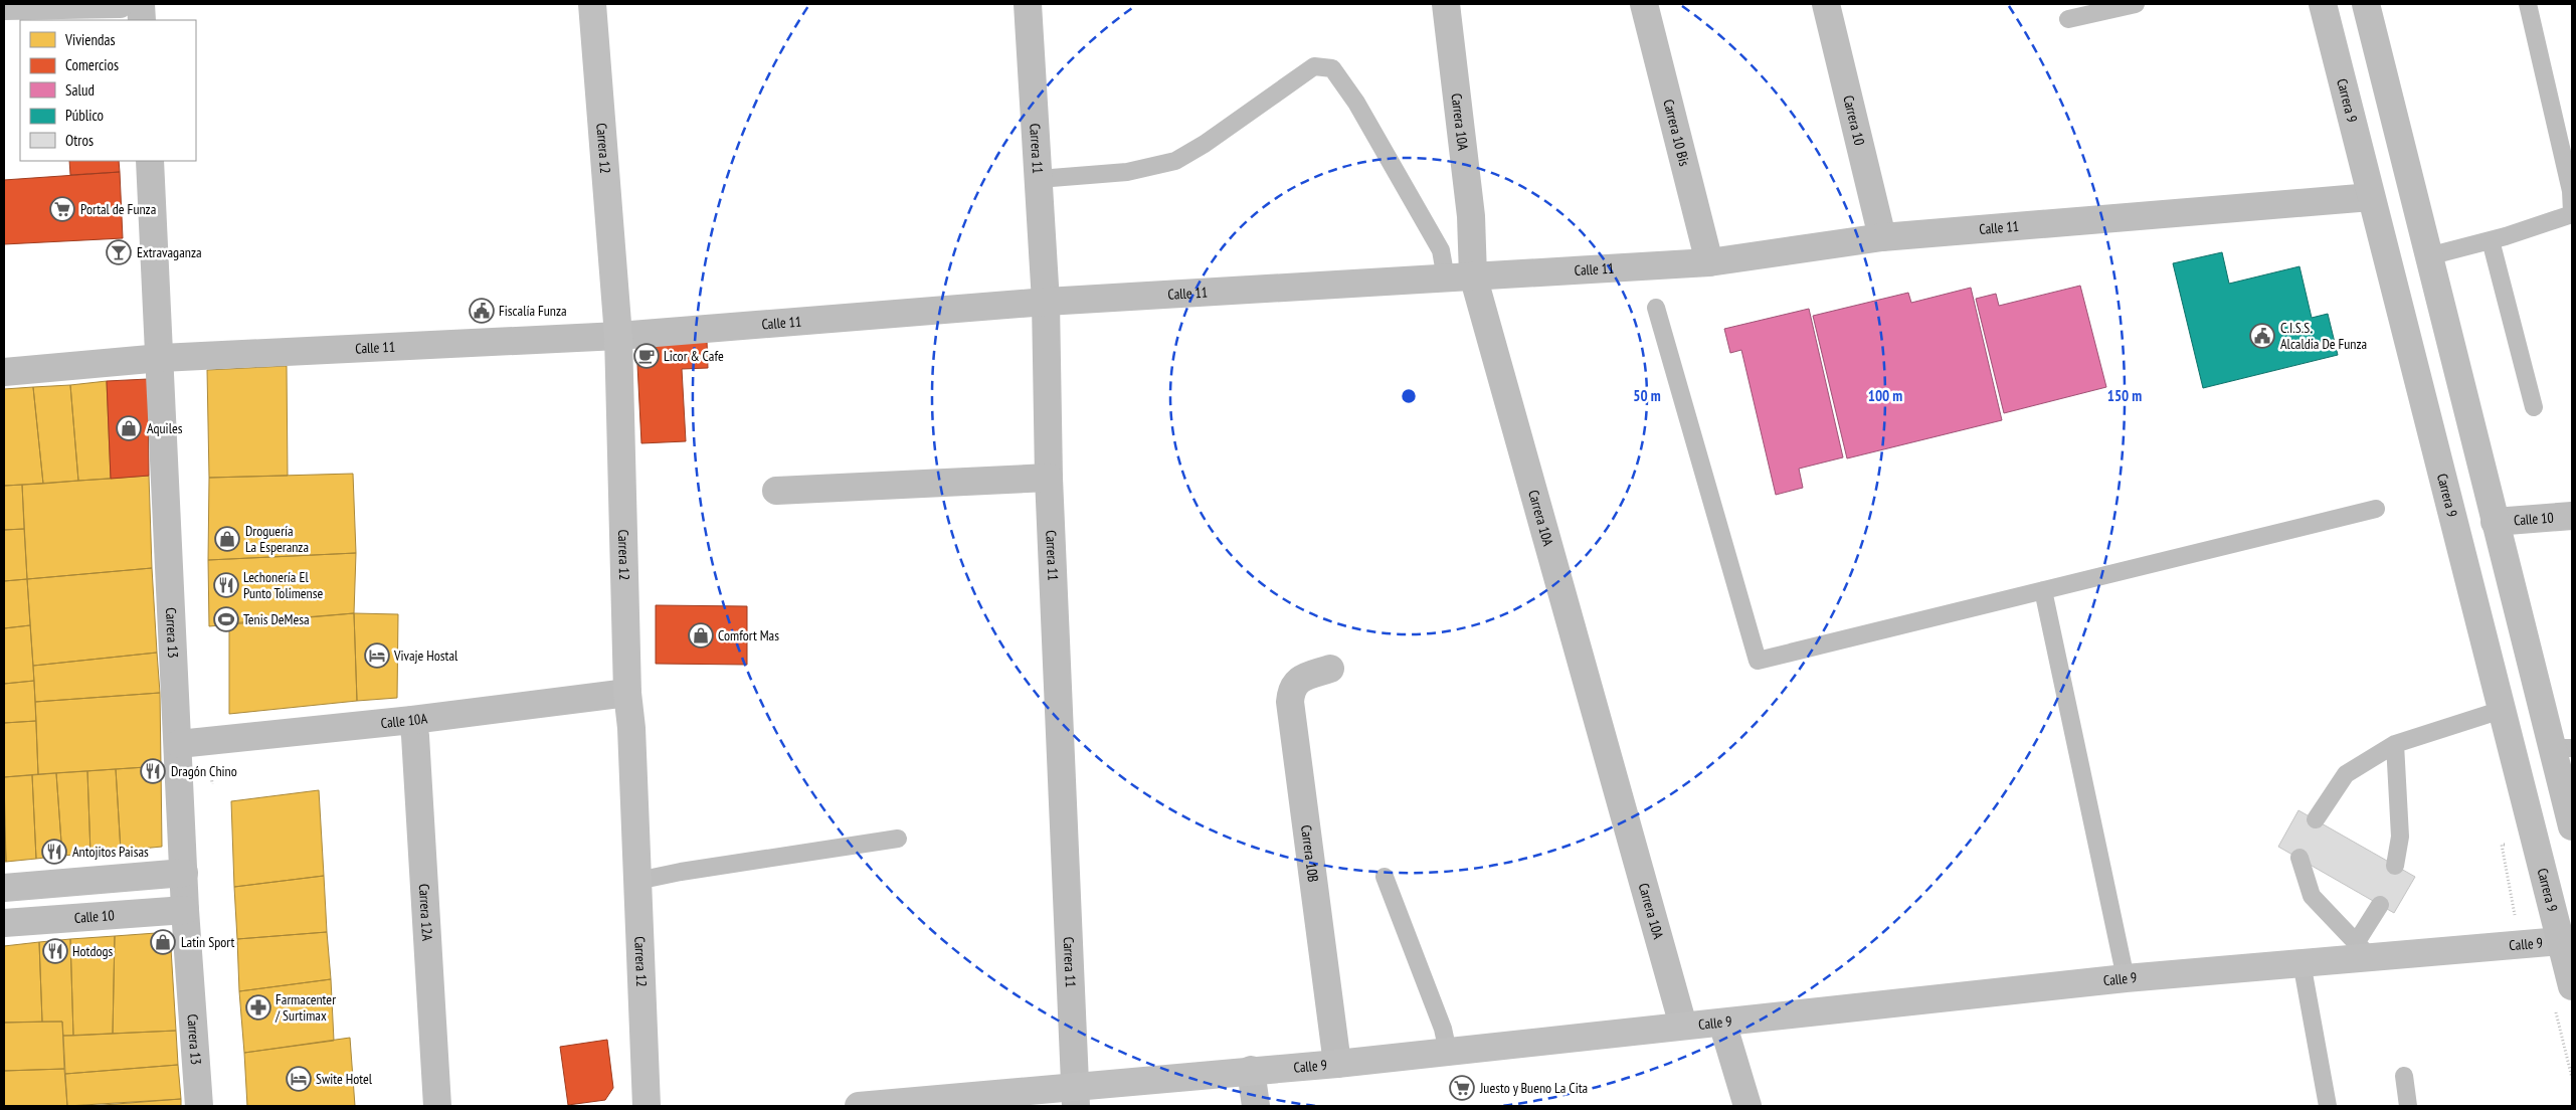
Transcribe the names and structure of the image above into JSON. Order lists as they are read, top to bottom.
{
  "streets": {
    "main road": ["Carrera 12", "Calle 9"],
    "street": [
      "Carrera 9",
      "Carrera 10",
      "Carrera 10A",
      "Carrera 10 Bis",
      "Carrera 11",
      "Calle 11",
      "Calle 10",
      "Carrera 13",
      "Calle 10A",
      "Carrera 10B",
      "Carrera 12A"
    ]
  },
  "crossings": [
    ["Carrera 9", "Calle 11"],
    ["Carrera 9", "Calle 9"],
    ["Carrera 10", "Calle 11"],
    ["Carrera 10A", "Calle 11"],
    ["Carrera 10A", "Calle 9"],
    ["Carrera 10 Bis", "Calle 11"],
    ["Carrera 12", "Calle 11"],
    ["Carrera 12", "Calle 10A"],
    ["Carrera 11", "Calle 11"],
    ["Carrera 11", "Calle 9"],
    ["Calle 11", "Carrera 13"],
    ["Calle 10", "Carrera 13"],
    ["Carrera 13", "Calle 10A"],
    ["Calle 10A", "Carrera 12A"],
    ["Carrera 10B", "Calle 9"]
  ],
  "places": {
    "supermarket": ["Portal de Funza", "Juesto y Bueno La Cita"],
    "bar": ["Extravaganza"],
    "public building": ["Fiscalía Funza", "C.I.S.S. Alcaldia De Funza"],
    "cafe": ["Licor & Cafe"],
    "shop": [
      "Aquiles",
      "Droguería La Esperanza",
      "Comfort Mas",
      "Latin Sport"
    ],
    "restaurant": [
      "Lechonería El Punto Tolimense",
      "Dragón Chino",
      "Antojitos Paisas",
      "Hotdogs"
    ],
    "sports": ["Tenis DeMesa"],
    "hotel": ["Vivaje Hostal", "Swite Hotel"],
    "pharmacy": ["Farmacenter / Surtimax"]
  },
  "legend": [
    "Viviendas",
    "Comercios",
    "Salud",
    "Público",
    "Otros"
  ],
  "rings": ["50 m", "100 m", "150 m"]
}
